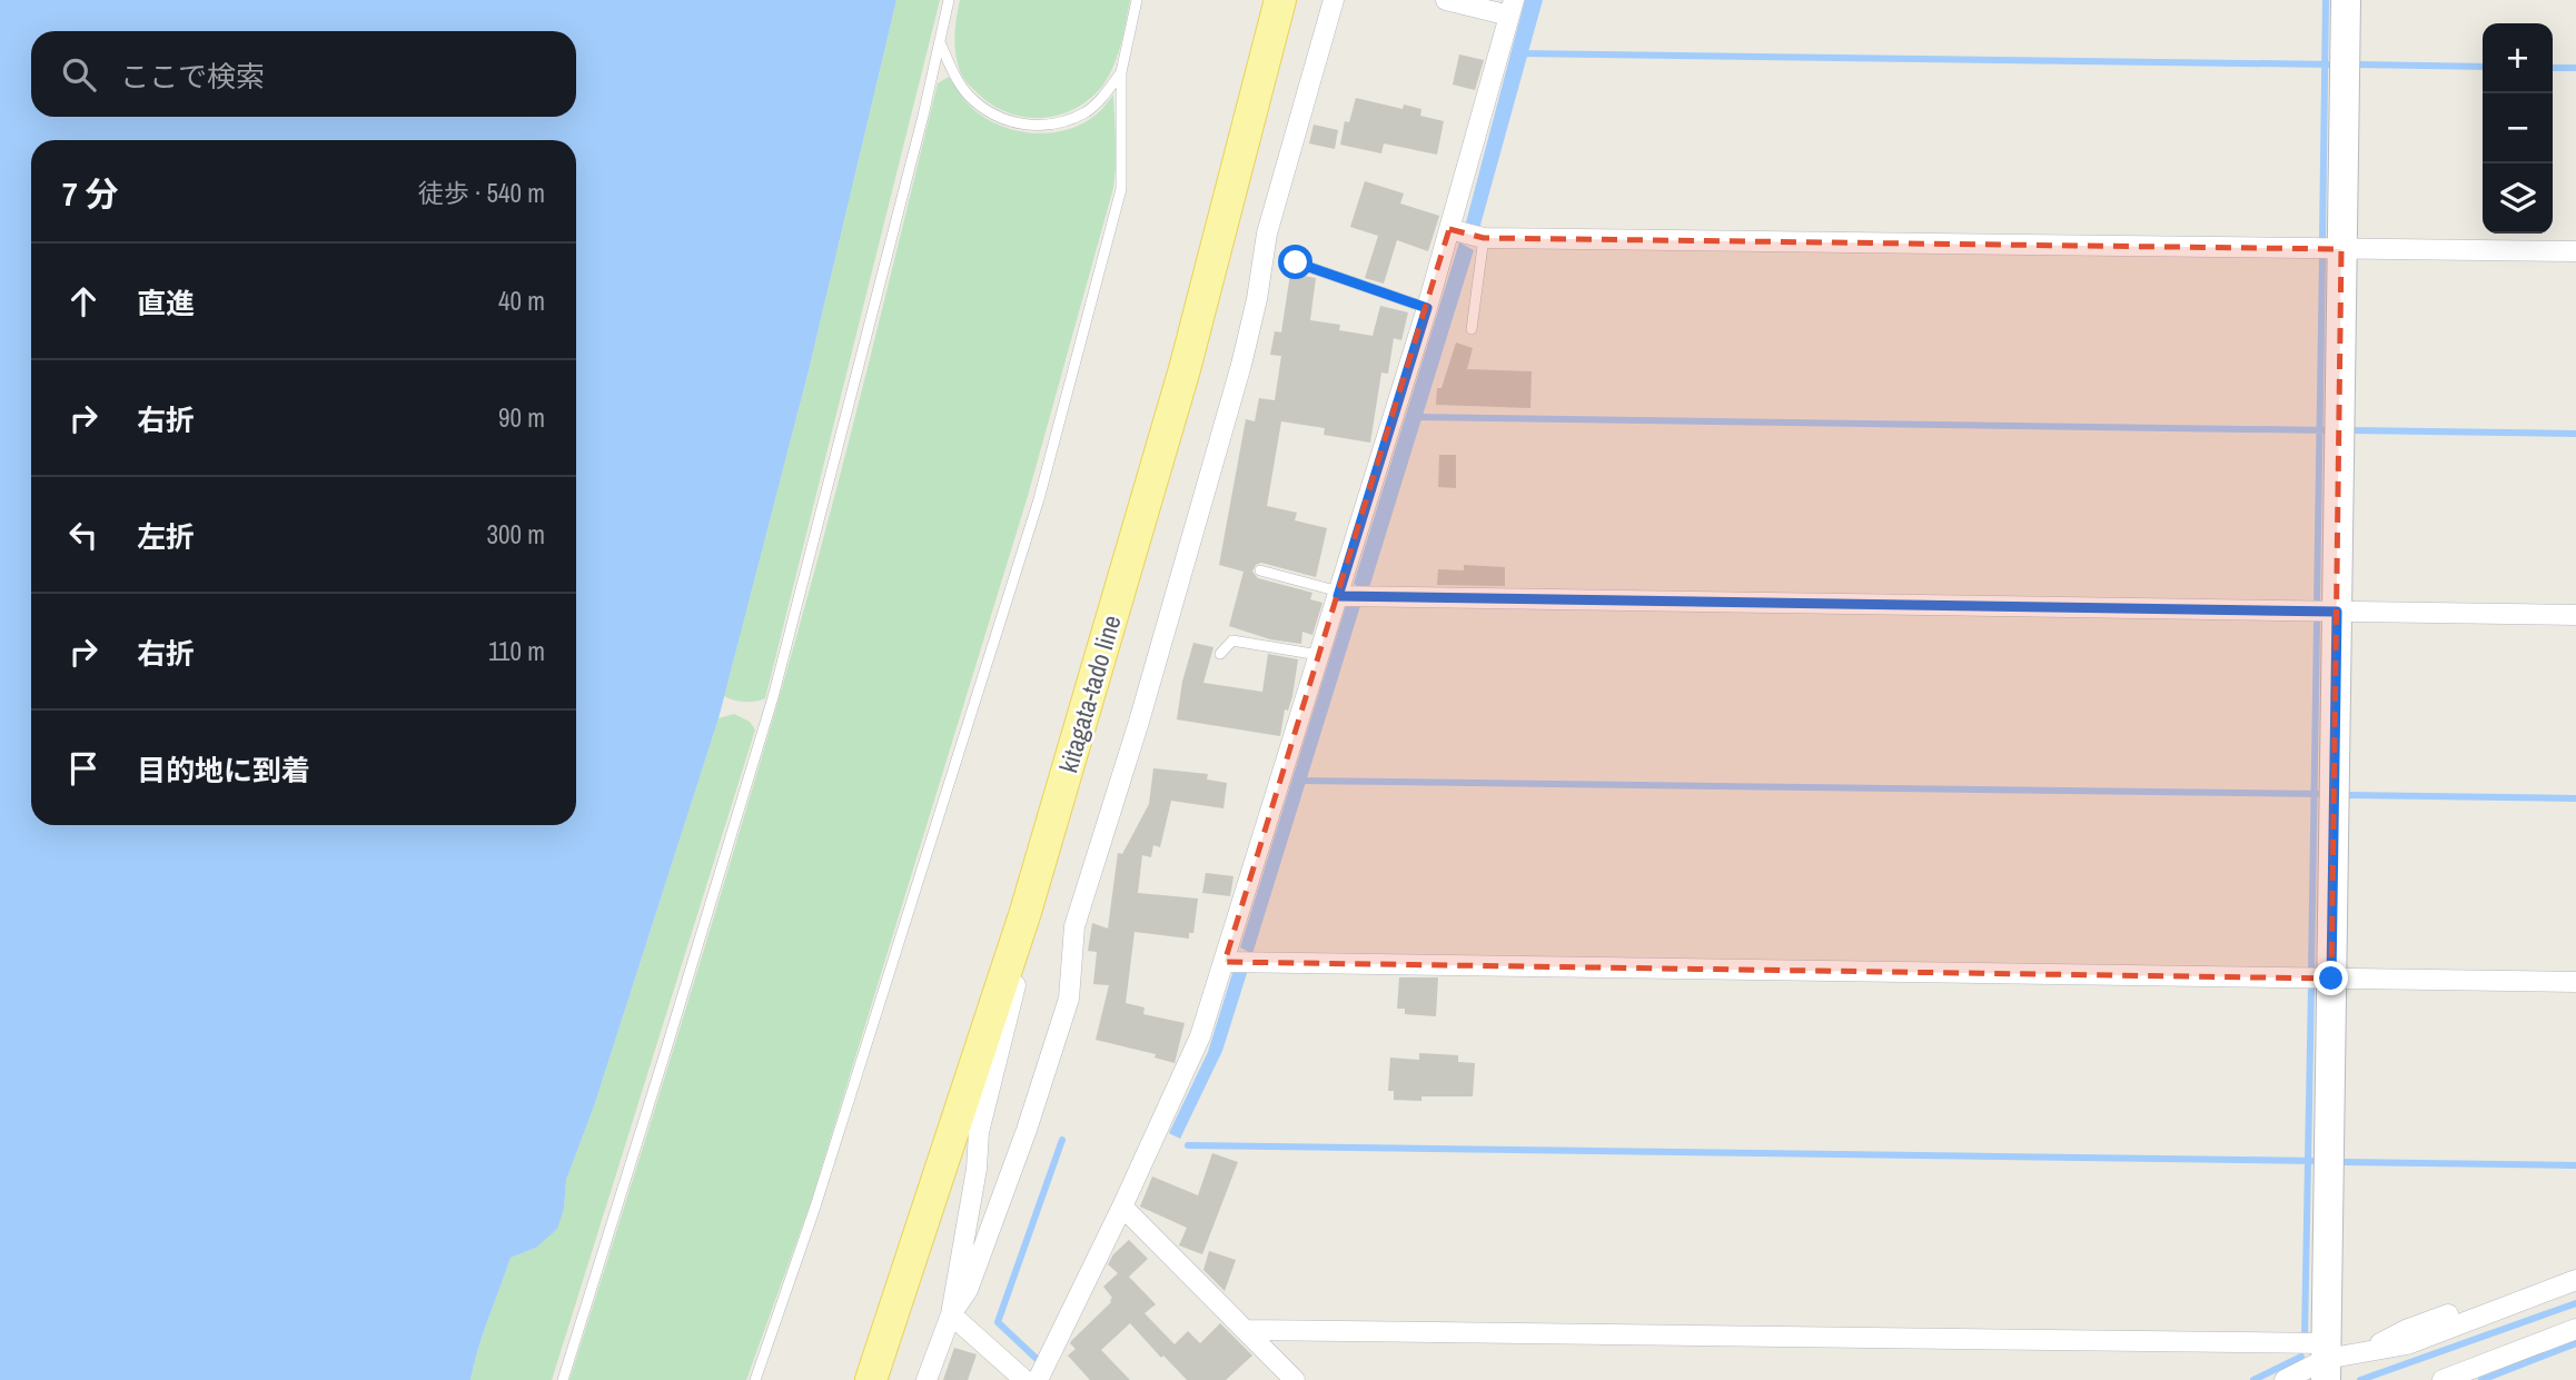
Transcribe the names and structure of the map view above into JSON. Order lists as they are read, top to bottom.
{
  "streets": {
    "main road": ["kitagata-tado line"]
  },
  "page": {
    "map_buttons": ["+", "−"],
    "search": "ここで検索",
    "heading": ["7 分", "徒歩 · 540 m"],
    "list": [
      ["直進", "40 m"],
      ["右折", "90 m"],
      ["左折", "300 m"],
      ["右折", "110 m"],
      "目的地に到着"
    ]
  }
}
